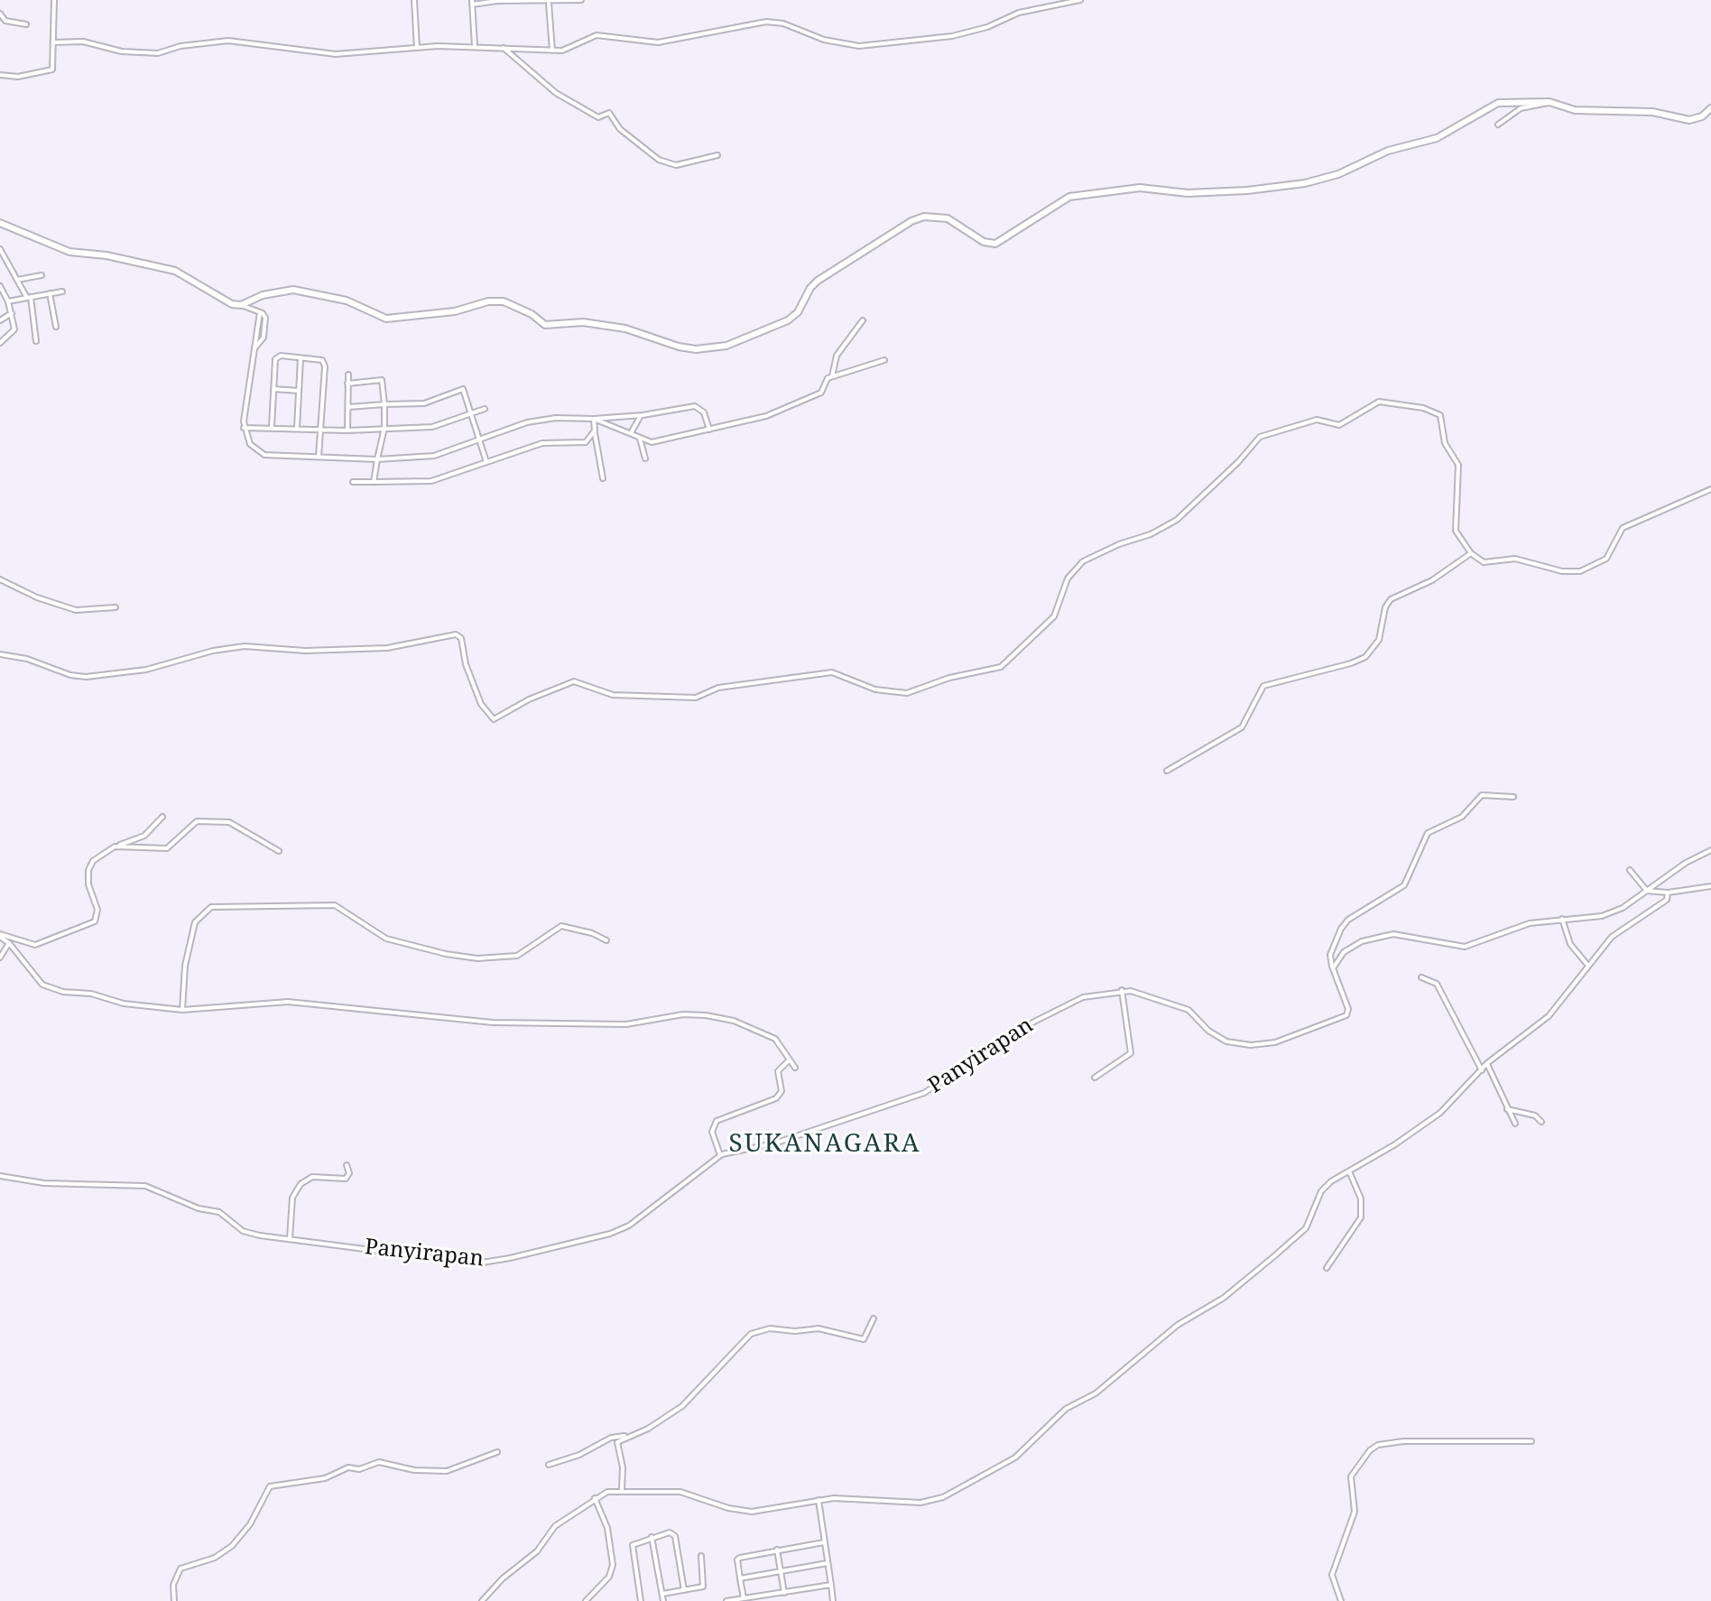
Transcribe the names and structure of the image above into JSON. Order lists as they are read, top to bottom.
{
  "streets": {
    "street": ["Panyirapan"]
  },
  "districts": ["SUKANAGARA"]
}
